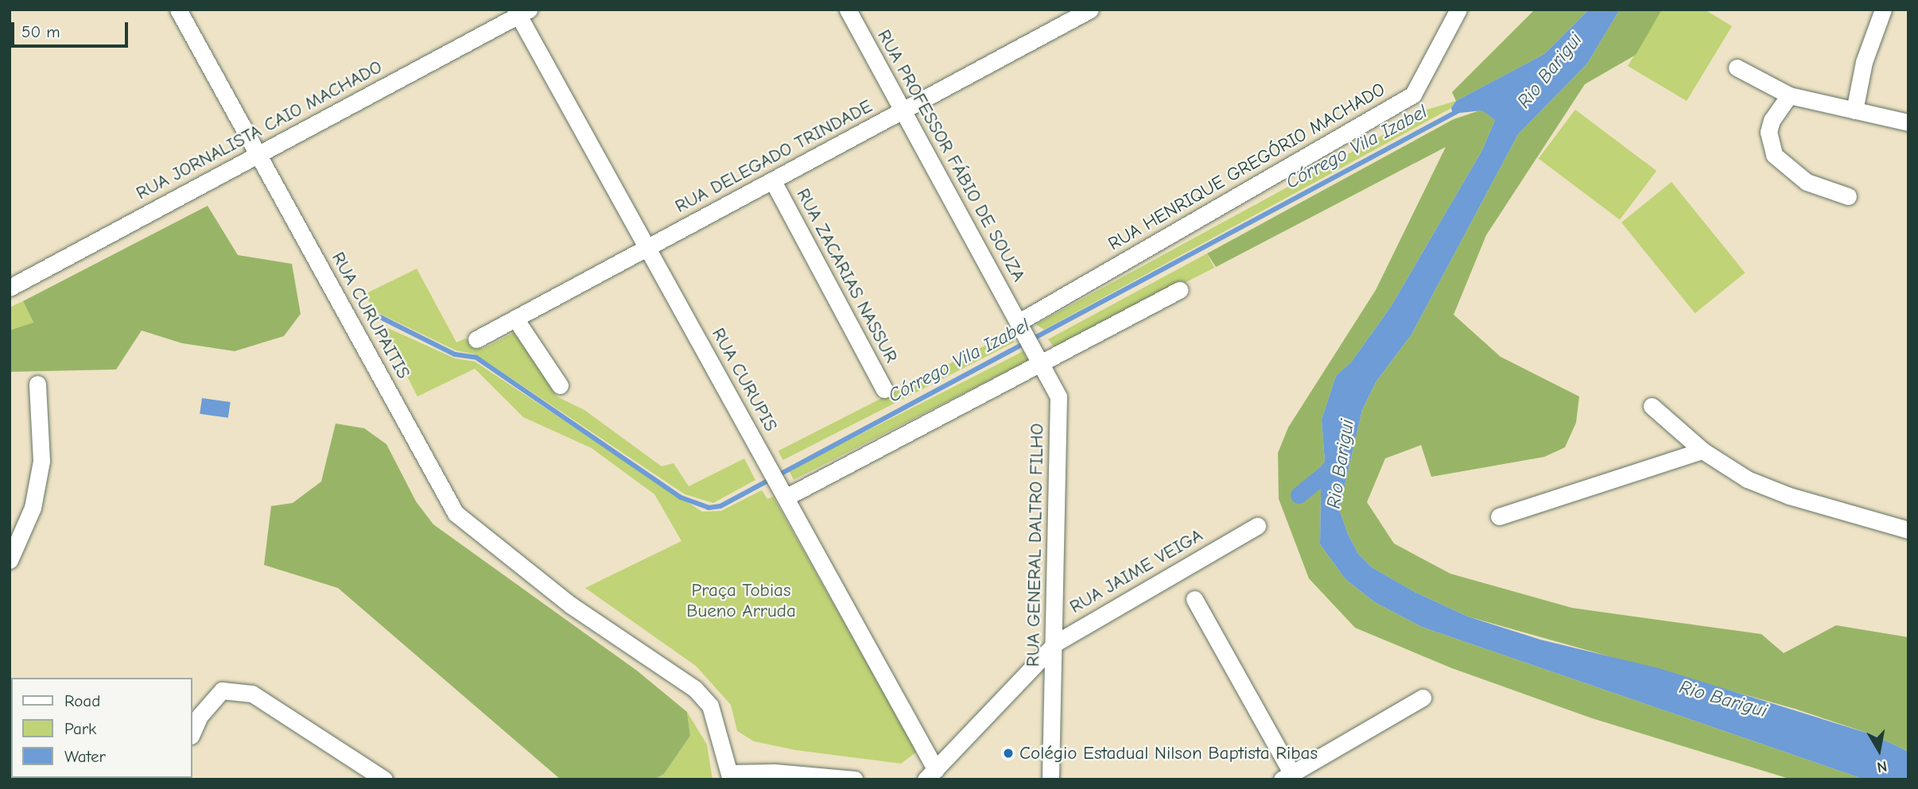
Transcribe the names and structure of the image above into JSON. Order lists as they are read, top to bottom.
{
  "streets": {
    "street": [
      "RUA JORNALISTA CAIO MACHADO",
      "RUA PROFESSOR FÁBIO DE SOUZA",
      "RUA DELEGADO TRINDADE",
      "RUA HENRIQUE GREGÓRIO MACHADO",
      "RUA ZACARIAS NASSUR",
      "RUA CURUPAITIS",
      "RUA CURUPIS",
      "RUA GENERAL DALTRO FILHO",
      "RUA JAIME VEIGA"
    ]
  },
  "crossings": [
    ["RUA JORNALISTA CAIO MACHADO", "RUA CURUPAITIS"],
    ["RUA JORNALISTA CAIO MACHADO", "RUA CURUPIS"],
    ["RUA PROFESSOR FÁBIO DE SOUZA", "RUA DELEGADO TRINDADE"],
    ["RUA PROFESSOR FÁBIO DE SOUZA", "RUA HENRIQUE GREGÓRIO MACHADO"],
    ["RUA PROFESSOR FÁBIO DE SOUZA", "RUA GENERAL DALTRO FILHO"],
    ["RUA DELEGADO TRINDADE", "RUA ZACARIAS NASSUR"],
    ["RUA DELEGADO TRINDADE", "RUA CURUPIS"],
    ["RUA HENRIQUE GREGÓRIO MACHADO", "RUA GENERAL DALTRO FILHO"],
    ["RUA CURUPIS", "RUA JAIME VEIGA"],
    ["RUA GENERAL DALTRO FILHO", "RUA JAIME VEIGA"]
  ],
  "water": ["Rio Barigui", "Córrego Vila Izabel"],
  "parks": ["Praça Tobias Bueno Arruda"],
  "places": ["Colégio Estadual Nilson Baptista Ribas"],
  "legend": ["Road", "Park", "Water"],
  "scale_bar": "50 m",
  "north": "bottom"
}
